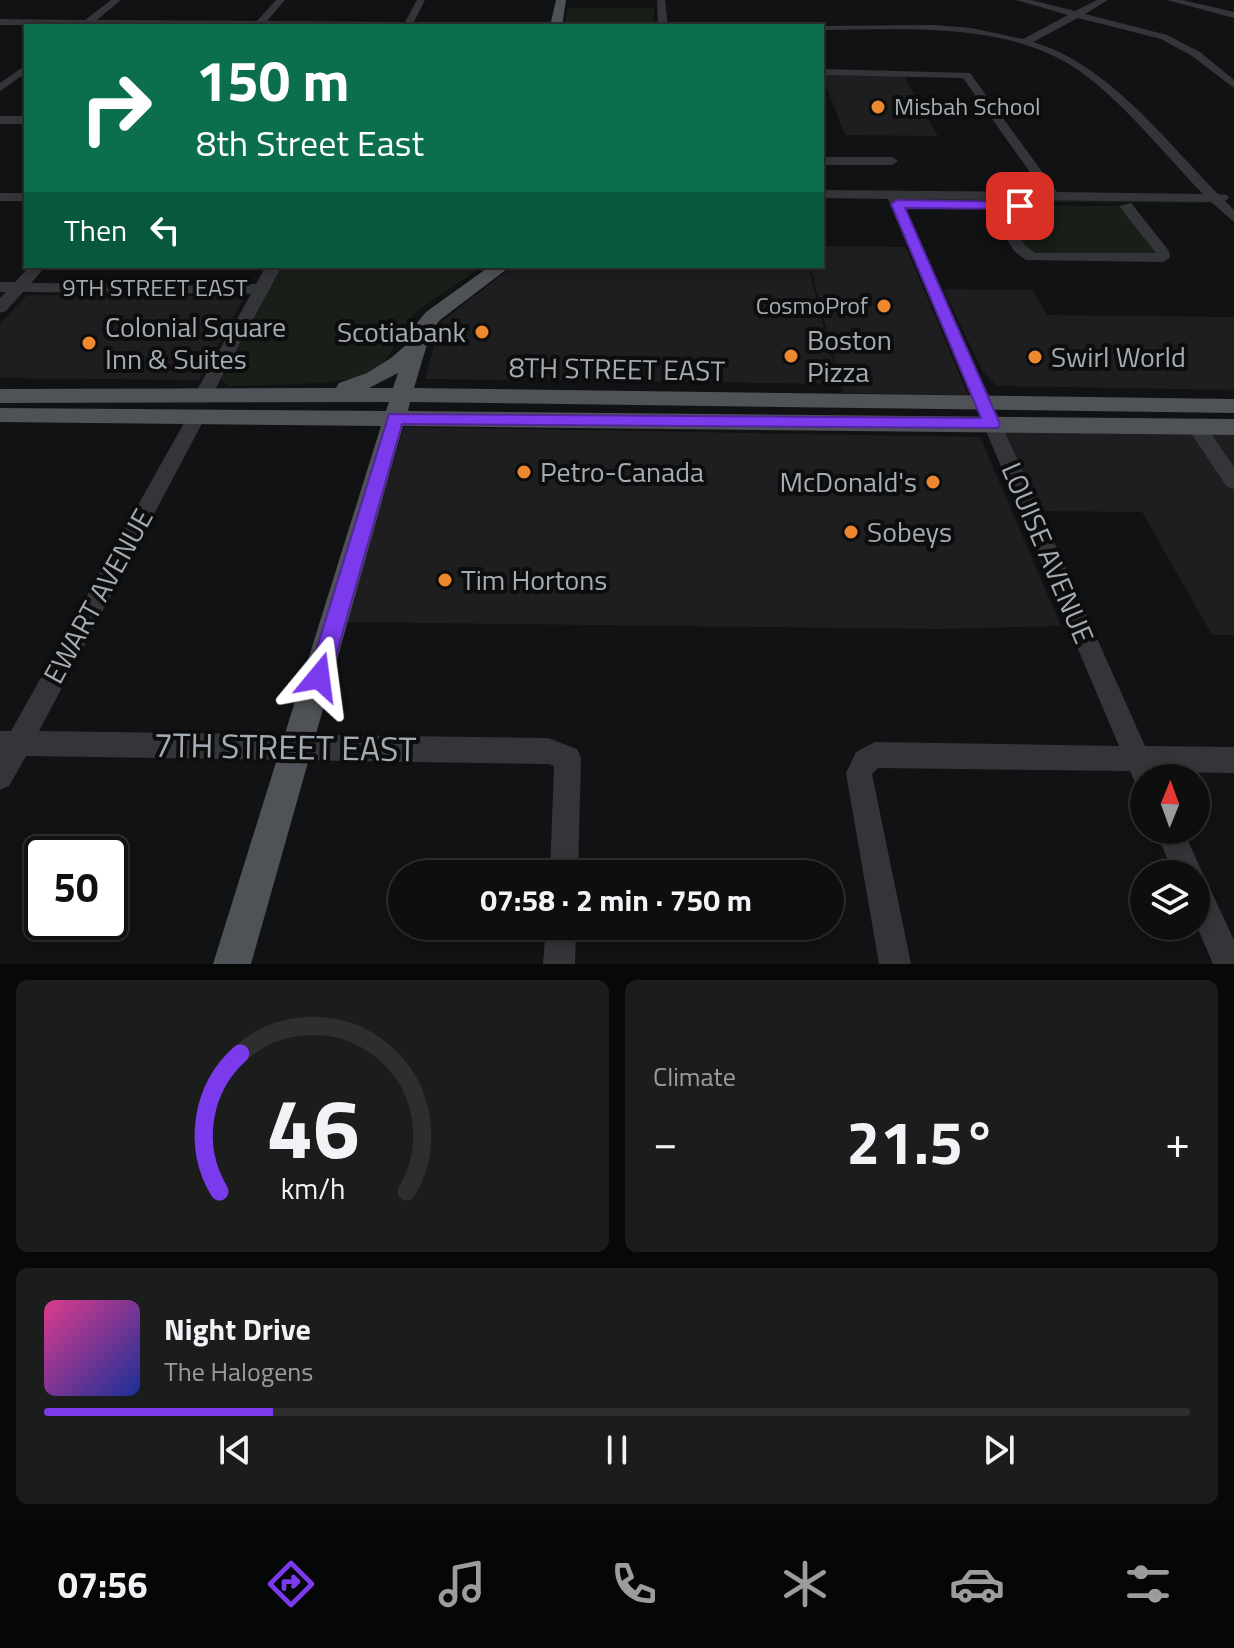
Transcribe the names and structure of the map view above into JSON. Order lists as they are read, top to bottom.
{
  "streets": {
    "main road": ["8TH STREET EAST"],
    "street": [
      "9TH STREET EAST",
      "LOUISE AVENUE",
      "EWART AVENUE",
      "7TH STREET EAST"
    ]
  },
  "crossings": [
    ["9TH STREET EAST", "EWART AVENUE"],
    ["8TH STREET EAST", "LOUISE AVENUE"],
    ["8TH STREET EAST", "EWART AVENUE"],
    ["EWART AVENUE", "7TH STREET EAST"]
  ],
  "places": [
    "Misbah School",
    "CosmoProf",
    "Scotiabank",
    "Colonial Square Inn & Suites",
    "Boston Pizza",
    "Swirl World",
    "Petro-Canada",
    "McDonald's",
    "Sobeys",
    "Tim Hortons"
  ],
  "north": "top",
  "page": {
    "turn": ["150 m", "8th Street East"],
    "then": "Then",
    "limit": "50",
    "trip": "07:58 · 2 min · 750 m",
    "tile": "Climate",
    "heat": ["−", "21.5°", "+"],
    "song": ["Night Drive", "The Halogens"],
    "tabs": "07:56",
    "gauge": ["46", "km/h"]
  }
}
